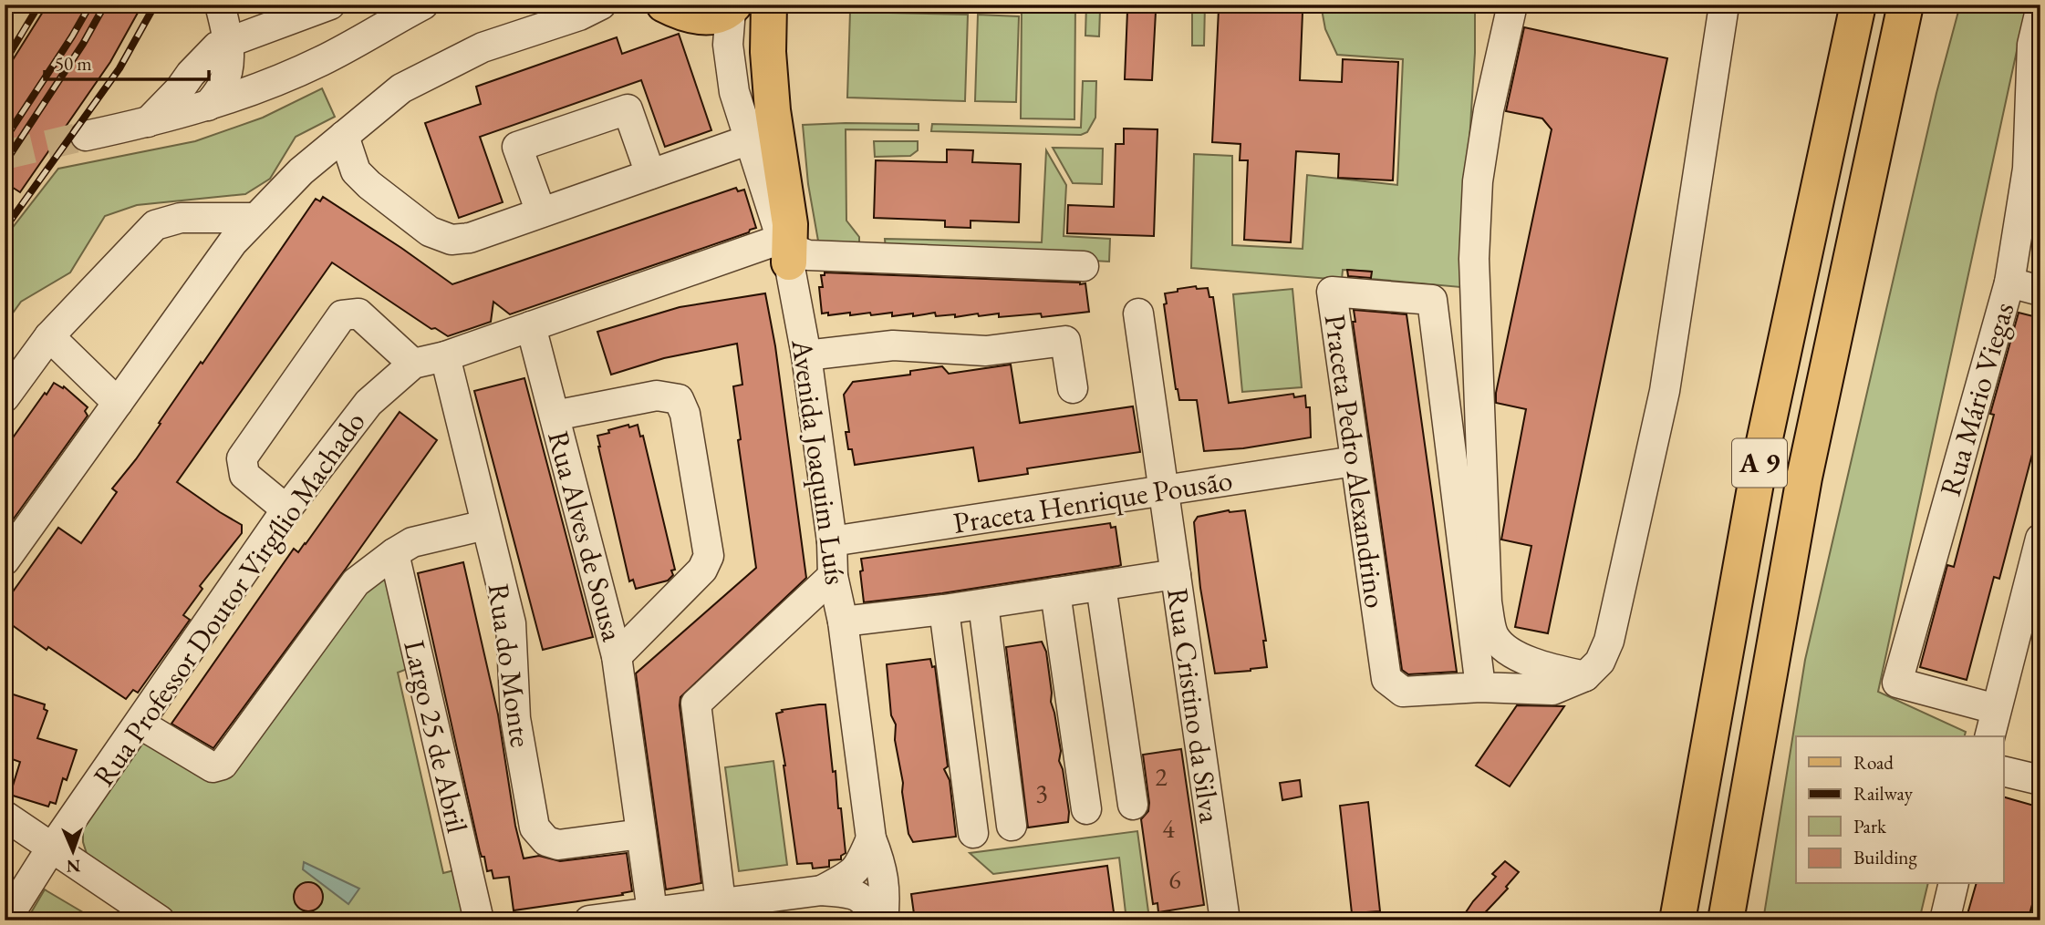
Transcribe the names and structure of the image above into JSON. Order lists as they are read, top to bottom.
{
  "streets": {
    "main road": ["A 9"],
    "street": [
      "Rua Mário Viegas",
      "Praceta Pedro Alexandrino",
      "Avenida Joaquim Luís",
      "Praceta Henrique Pousão",
      "Rua Alves de Sousa",
      "Rua Professor Doutor Virgílio Machado",
      "Rua do Monte",
      "Rua Cristino da Silva",
      "Largo 25 de Abril"
    ]
  },
  "crossings": [
    ["Praceta Pedro Alexandrino", "Praceta Henrique Pousão"],
    ["Avenida Joaquim Luís", "Praceta Henrique Pousão"],
    ["Avenida Joaquim Luís", "Rua Professor Doutor Virgílio Machado"],
    ["Praceta Henrique Pousão", "Rua Cristino da Silva"],
    ["Rua Alves de Sousa", "Rua Professor Doutor Virgílio Machado"],
    ["Rua Alves de Sousa", "Rua do Monte"],
    ["Rua Professor Doutor Virgílio Machado", "Rua do Monte"]
  ],
  "house_numbers": [
    "2",
    "3",
    "4",
    "6"
  ],
  "legend": [
    "Road",
    "Railway",
    "Park",
    "Building"
  ],
  "scale_bar": "50 m",
  "north": "bottom"
}
